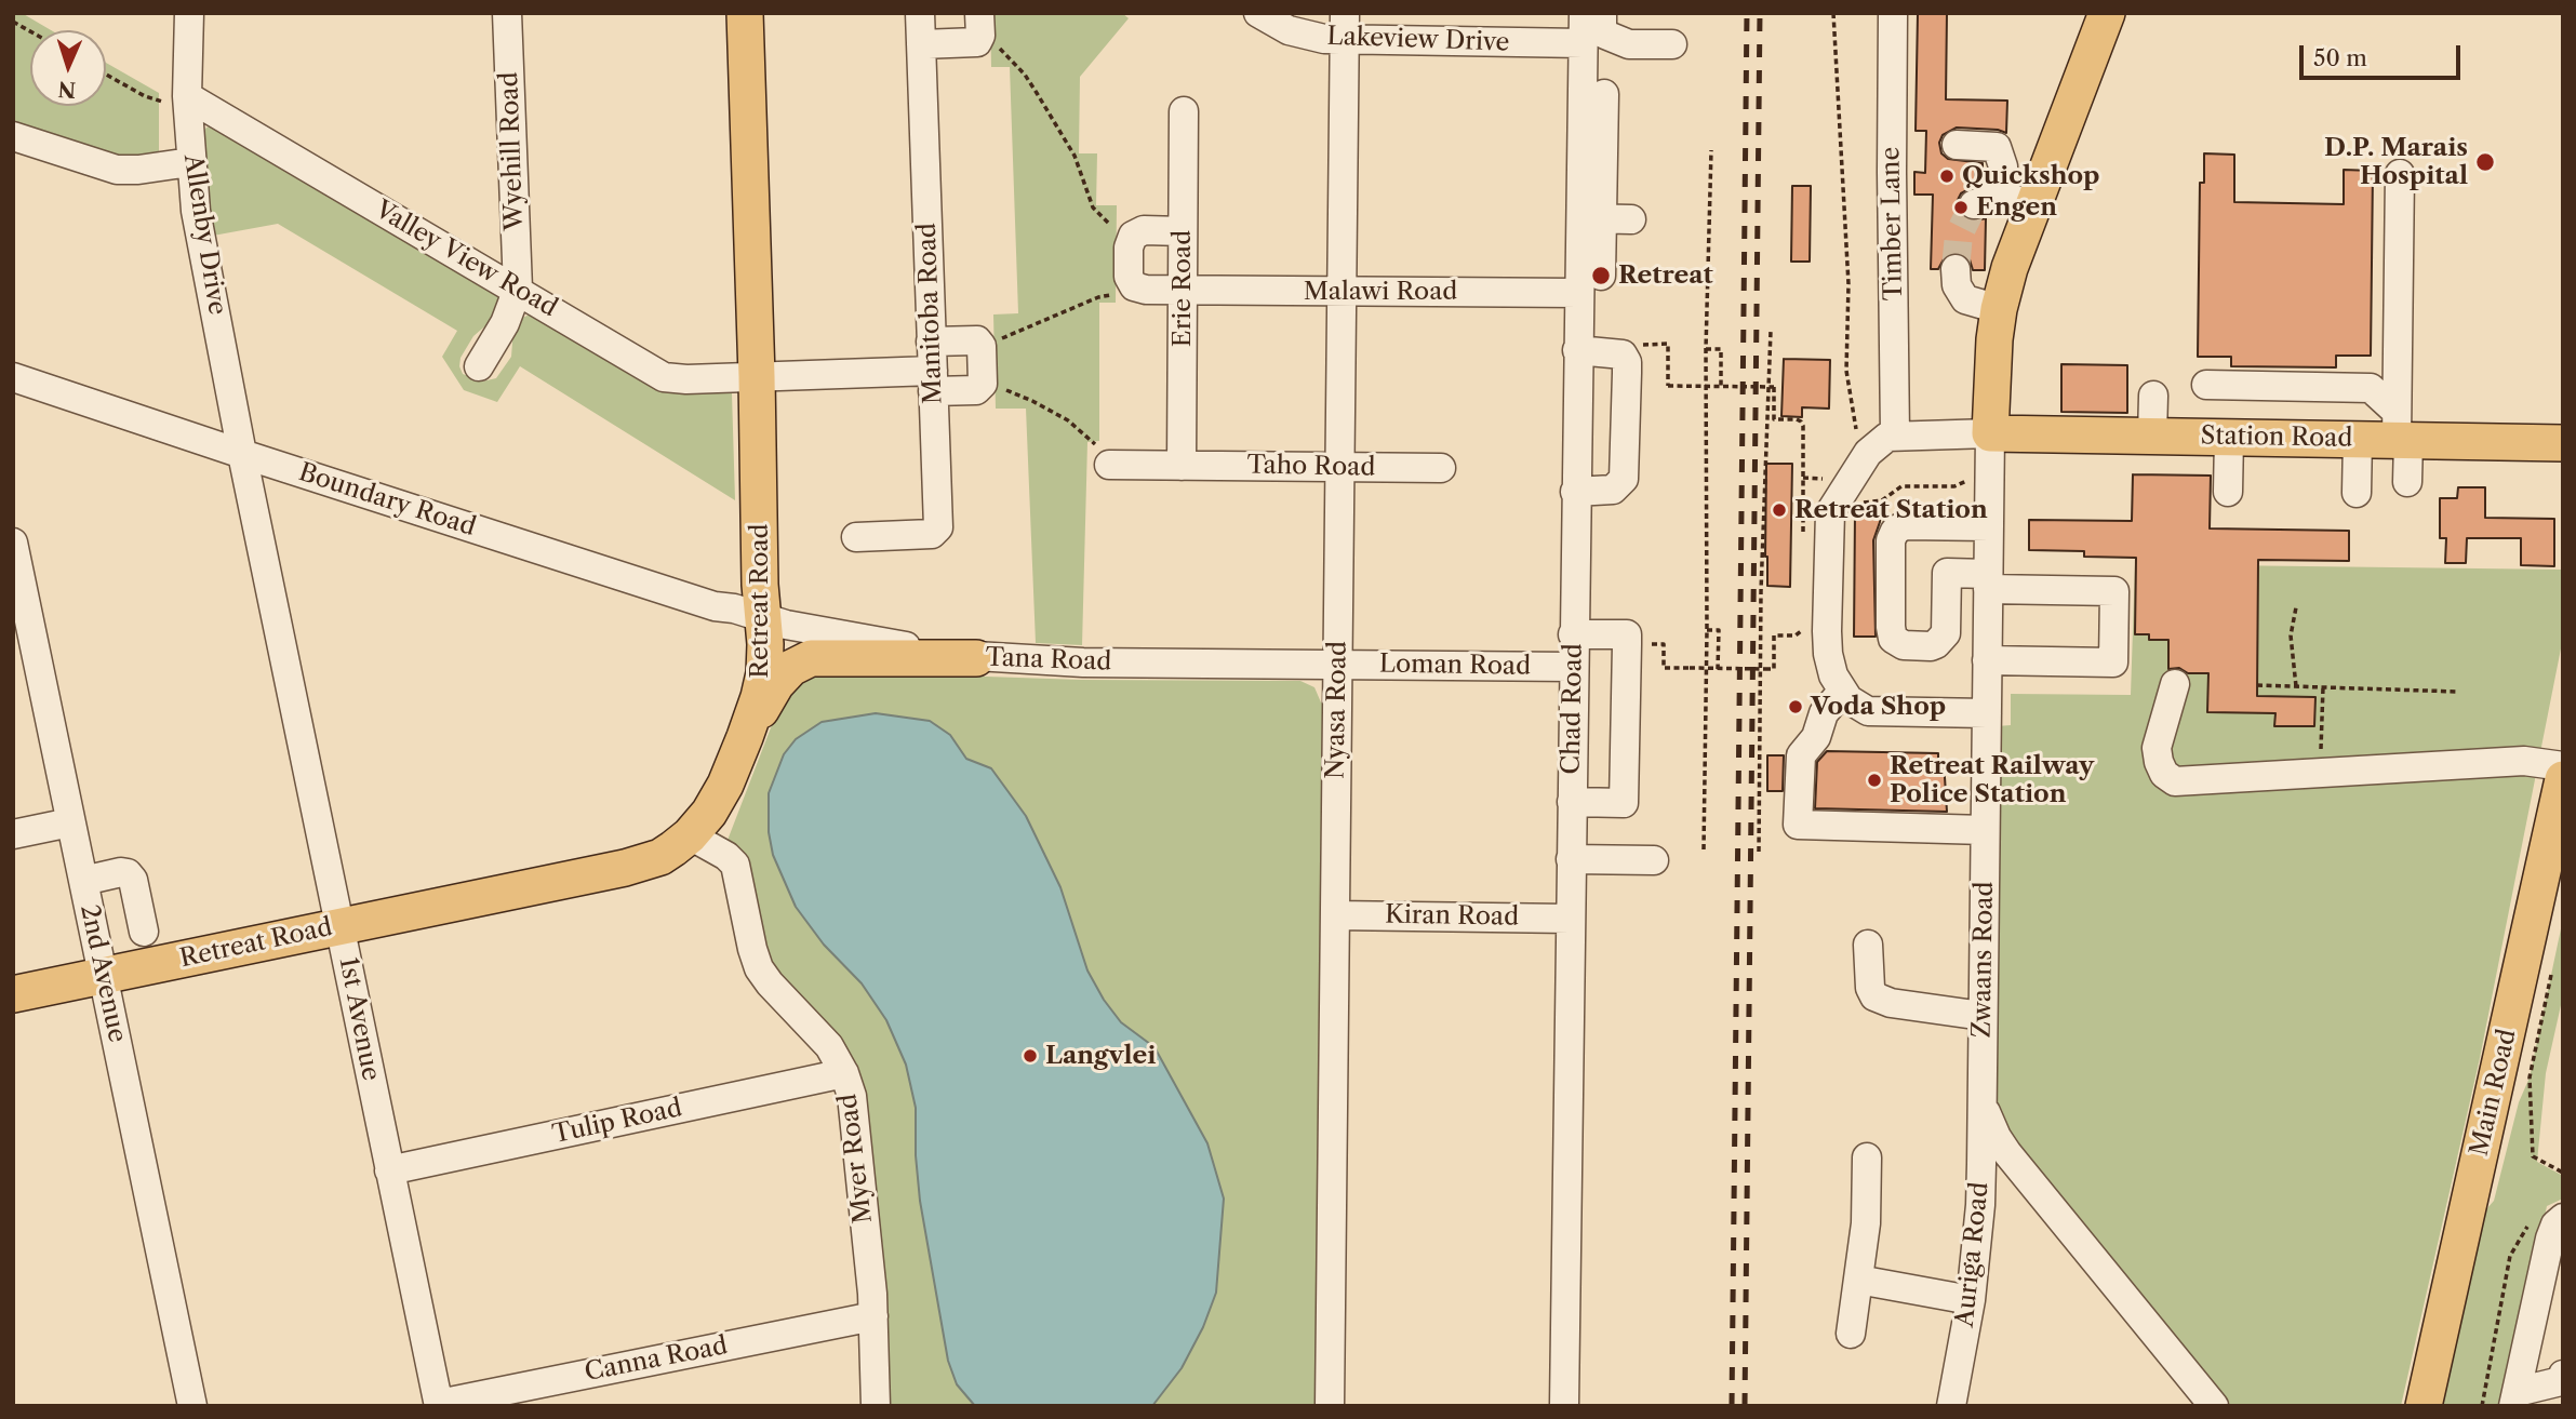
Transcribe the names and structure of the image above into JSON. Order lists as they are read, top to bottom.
{
  "streets": {
    "main road": ["Station Road", "Retreat Road", "Main Road"],
    "street": [
      "Lakeview Drive",
      "Wyehill Road",
      "Timber Lane",
      "Allenby Drive",
      "Valley View Road",
      "Erie Road",
      "Malawi Road",
      "Manitoba Road",
      "Taho Road",
      "Boundary Road",
      "Tana Road",
      "Loman Road",
      "Chad Road",
      "Nyasa Road",
      "Kiran Road",
      "Zwaans Road",
      "2nd Avenue",
      "1st Avenue",
      "Tulip Road",
      "Myer Road",
      "Auriga Road",
      "Canna Road"
    ]
  },
  "crossings": [
    ["Lakeview Drive", "Chad Road"],
    ["Lakeview Drive", "Nyasa Road"],
    ["Wyehill Road", "Valley View Road"],
    ["Allenby Drive", "Valley View Road"],
    ["Allenby Drive", "Boundary Road"],
    ["Allenby Drive", "1st Avenue"],
    ["Valley View Road", "Manitoba Road"],
    ["Valley View Road", "Retreat Road"],
    ["Erie Road", "Malawi Road"],
    ["Erie Road", "Taho Road"],
    ["Malawi Road", "Chad Road"],
    ["Malawi Road", "Nyasa Road"],
    ["Station Road", "Zwaans Road"],
    ["Taho Road", "Nyasa Road"],
    ["Boundary Road", "Retreat Road"],
    ["Boundary Road", "Tana Road"],
    ["Boundary Road", "1st Avenue"],
    ["Retreat Road", "Tana Road"],
    ["Retreat Road", "2nd Avenue"],
    ["Retreat Road", "1st Avenue"],
    ["Retreat Road", "Myer Road"],
    ["Tana Road", "Loman Road"],
    ["Tana Road", "Nyasa Road"],
    ["Loman Road", "Chad Road"],
    ["Loman Road", "Nyasa Road"],
    ["Chad Road", "Kiran Road"],
    ["Nyasa Road", "Kiran Road"],
    ["Zwaans Road", "Auriga Road"],
    ["1st Avenue", "Tulip Road"],
    ["1st Avenue", "Canna Road"],
    ["Tulip Road", "Myer Road"],
    ["Myer Road", "Canna Road"]
  ],
  "places": [
    "D.P. Marais Hospital",
    "Quickshop",
    "Engen",
    "Retreat",
    "Retreat Station",
    "Voda Shop",
    "Retreat Railway Police Station",
    "Langvlei"
  ],
  "scale_bar": "50 m",
  "north": "bottom"
}
